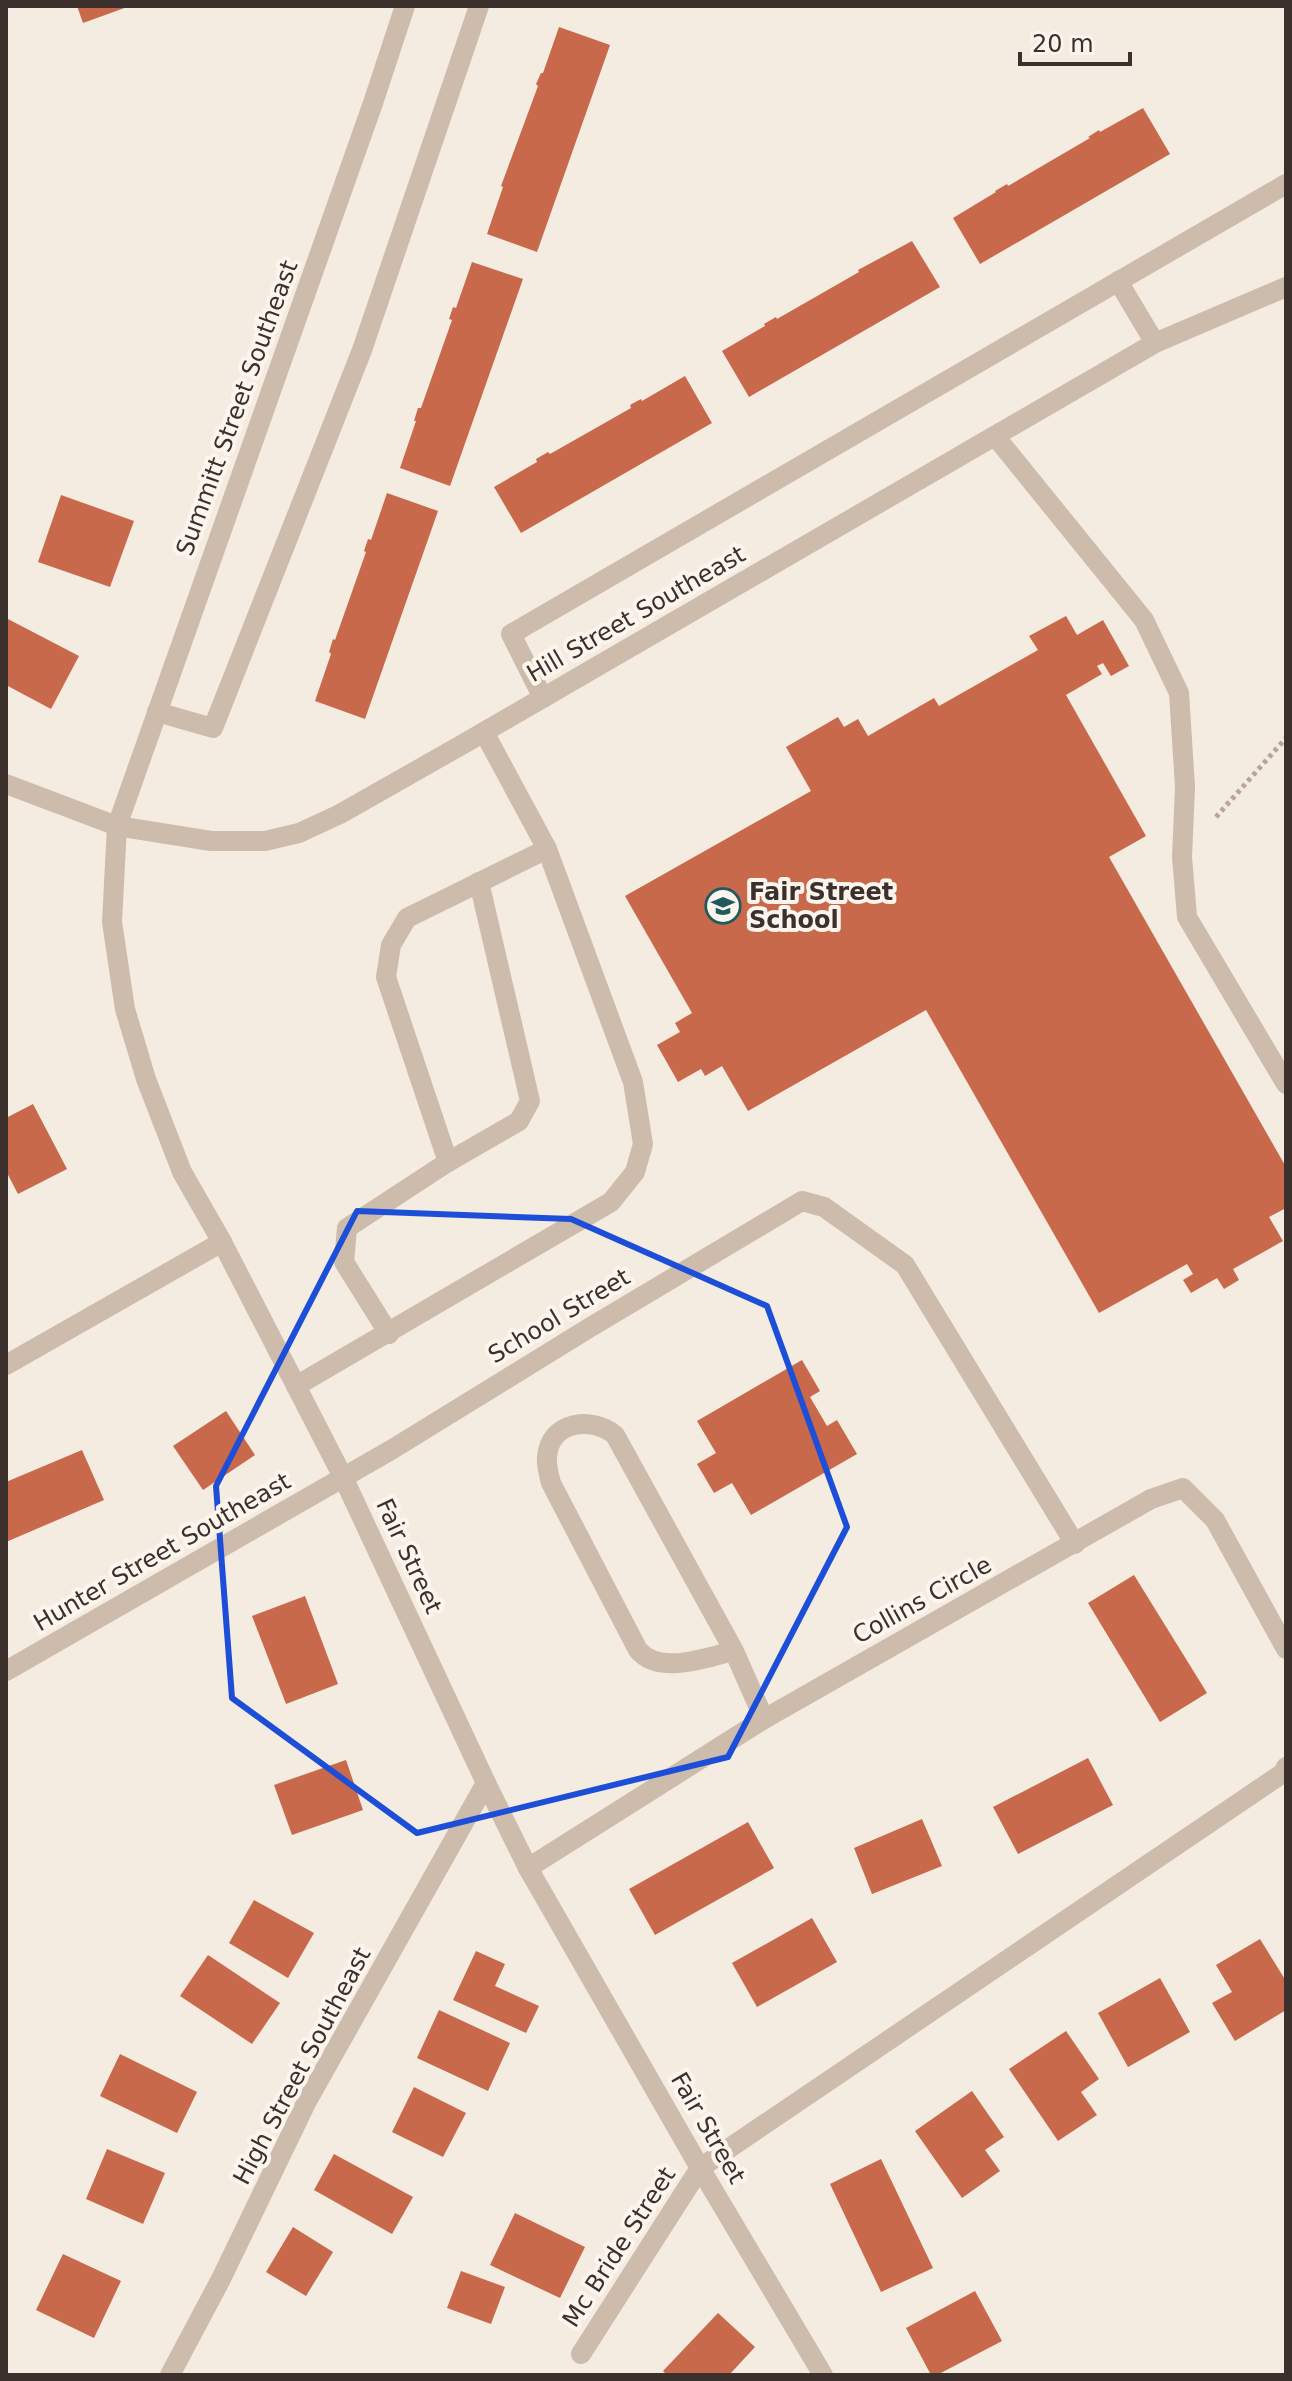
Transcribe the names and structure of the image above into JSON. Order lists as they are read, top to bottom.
{
  "streets": {
    "street": [
      "Summitt Street Southeast",
      "Hill Street Southeast",
      "School Street",
      "Hunter Street Southeast",
      "Fair Street",
      "Collins Circle",
      "High Street Southeast",
      "Mc Bride Street"
    ]
  },
  "crossings": [
    ["Summitt Street Southeast", "Hill Street Southeast"],
    ["Summitt Street Southeast", "Fair Street"],
    ["Hill Street Southeast", "Fair Street"],
    ["School Street", "Hunter Street Southeast"],
    ["School Street", "Fair Street"],
    ["School Street", "Collins Circle"],
    ["Hunter Street Southeast", "Fair Street"],
    ["Fair Street", "Collins Circle"],
    ["Fair Street", "High Street Southeast"],
    ["Fair Street", "Mc Bride Street"]
  ],
  "places": {
    "school or university": ["Fair Street School"]
  },
  "scale_bar": "20 m"
}
